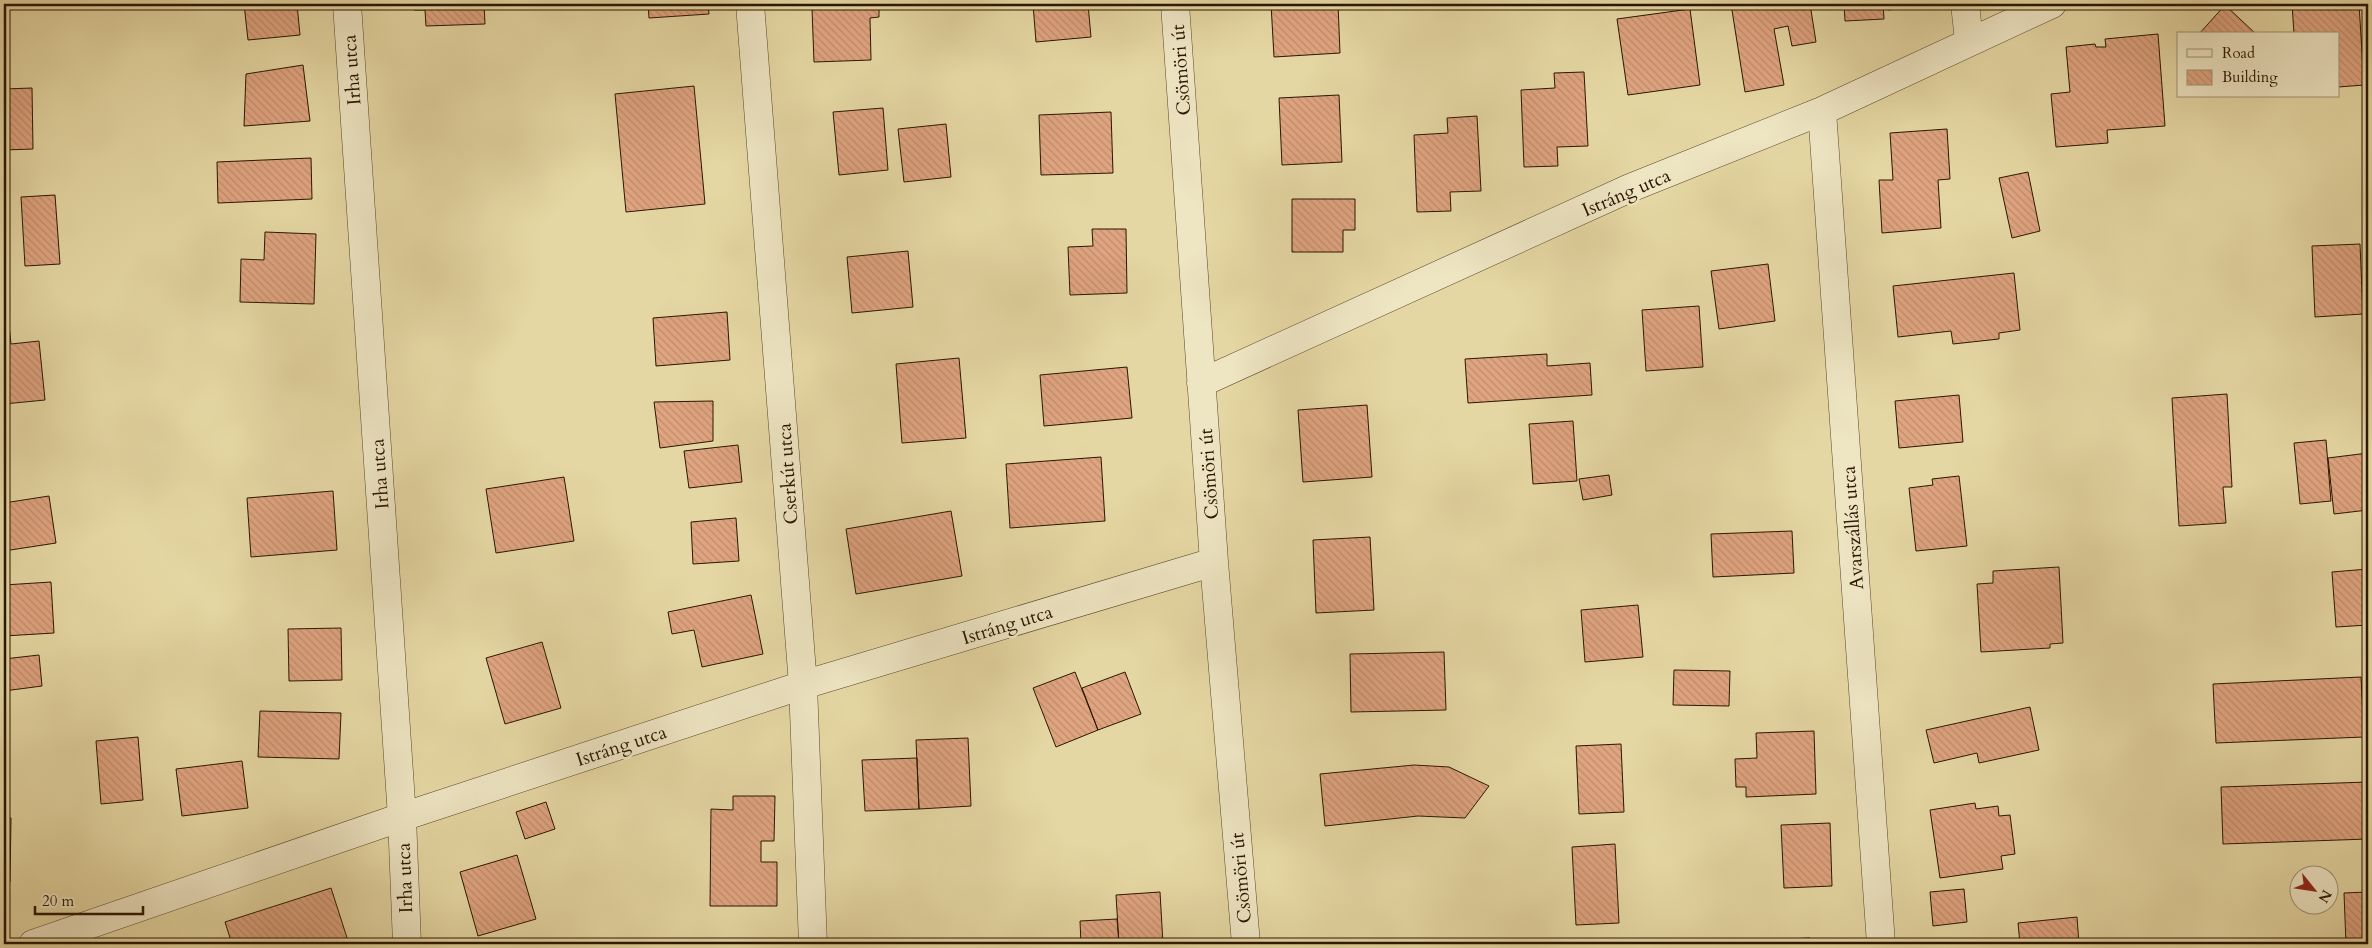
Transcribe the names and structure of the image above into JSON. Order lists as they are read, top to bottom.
{
  "streets": {
    "street": [
      "Irha utca",
      "Csömöri út",
      "Istráng utca",
      "Cserkút utca",
      "Avarszállás utca"
    ]
  },
  "crossings": [
    ["Irha utca", "Istráng utca"],
    ["Csömöri út", "Istráng utca"],
    ["Istráng utca", "Cserkút utca"],
    ["Istráng utca", "Avarszállás utca"]
  ],
  "legend": ["Road", "Building"],
  "scale_bar": "20 m",
  "north": "bottom right"
}
